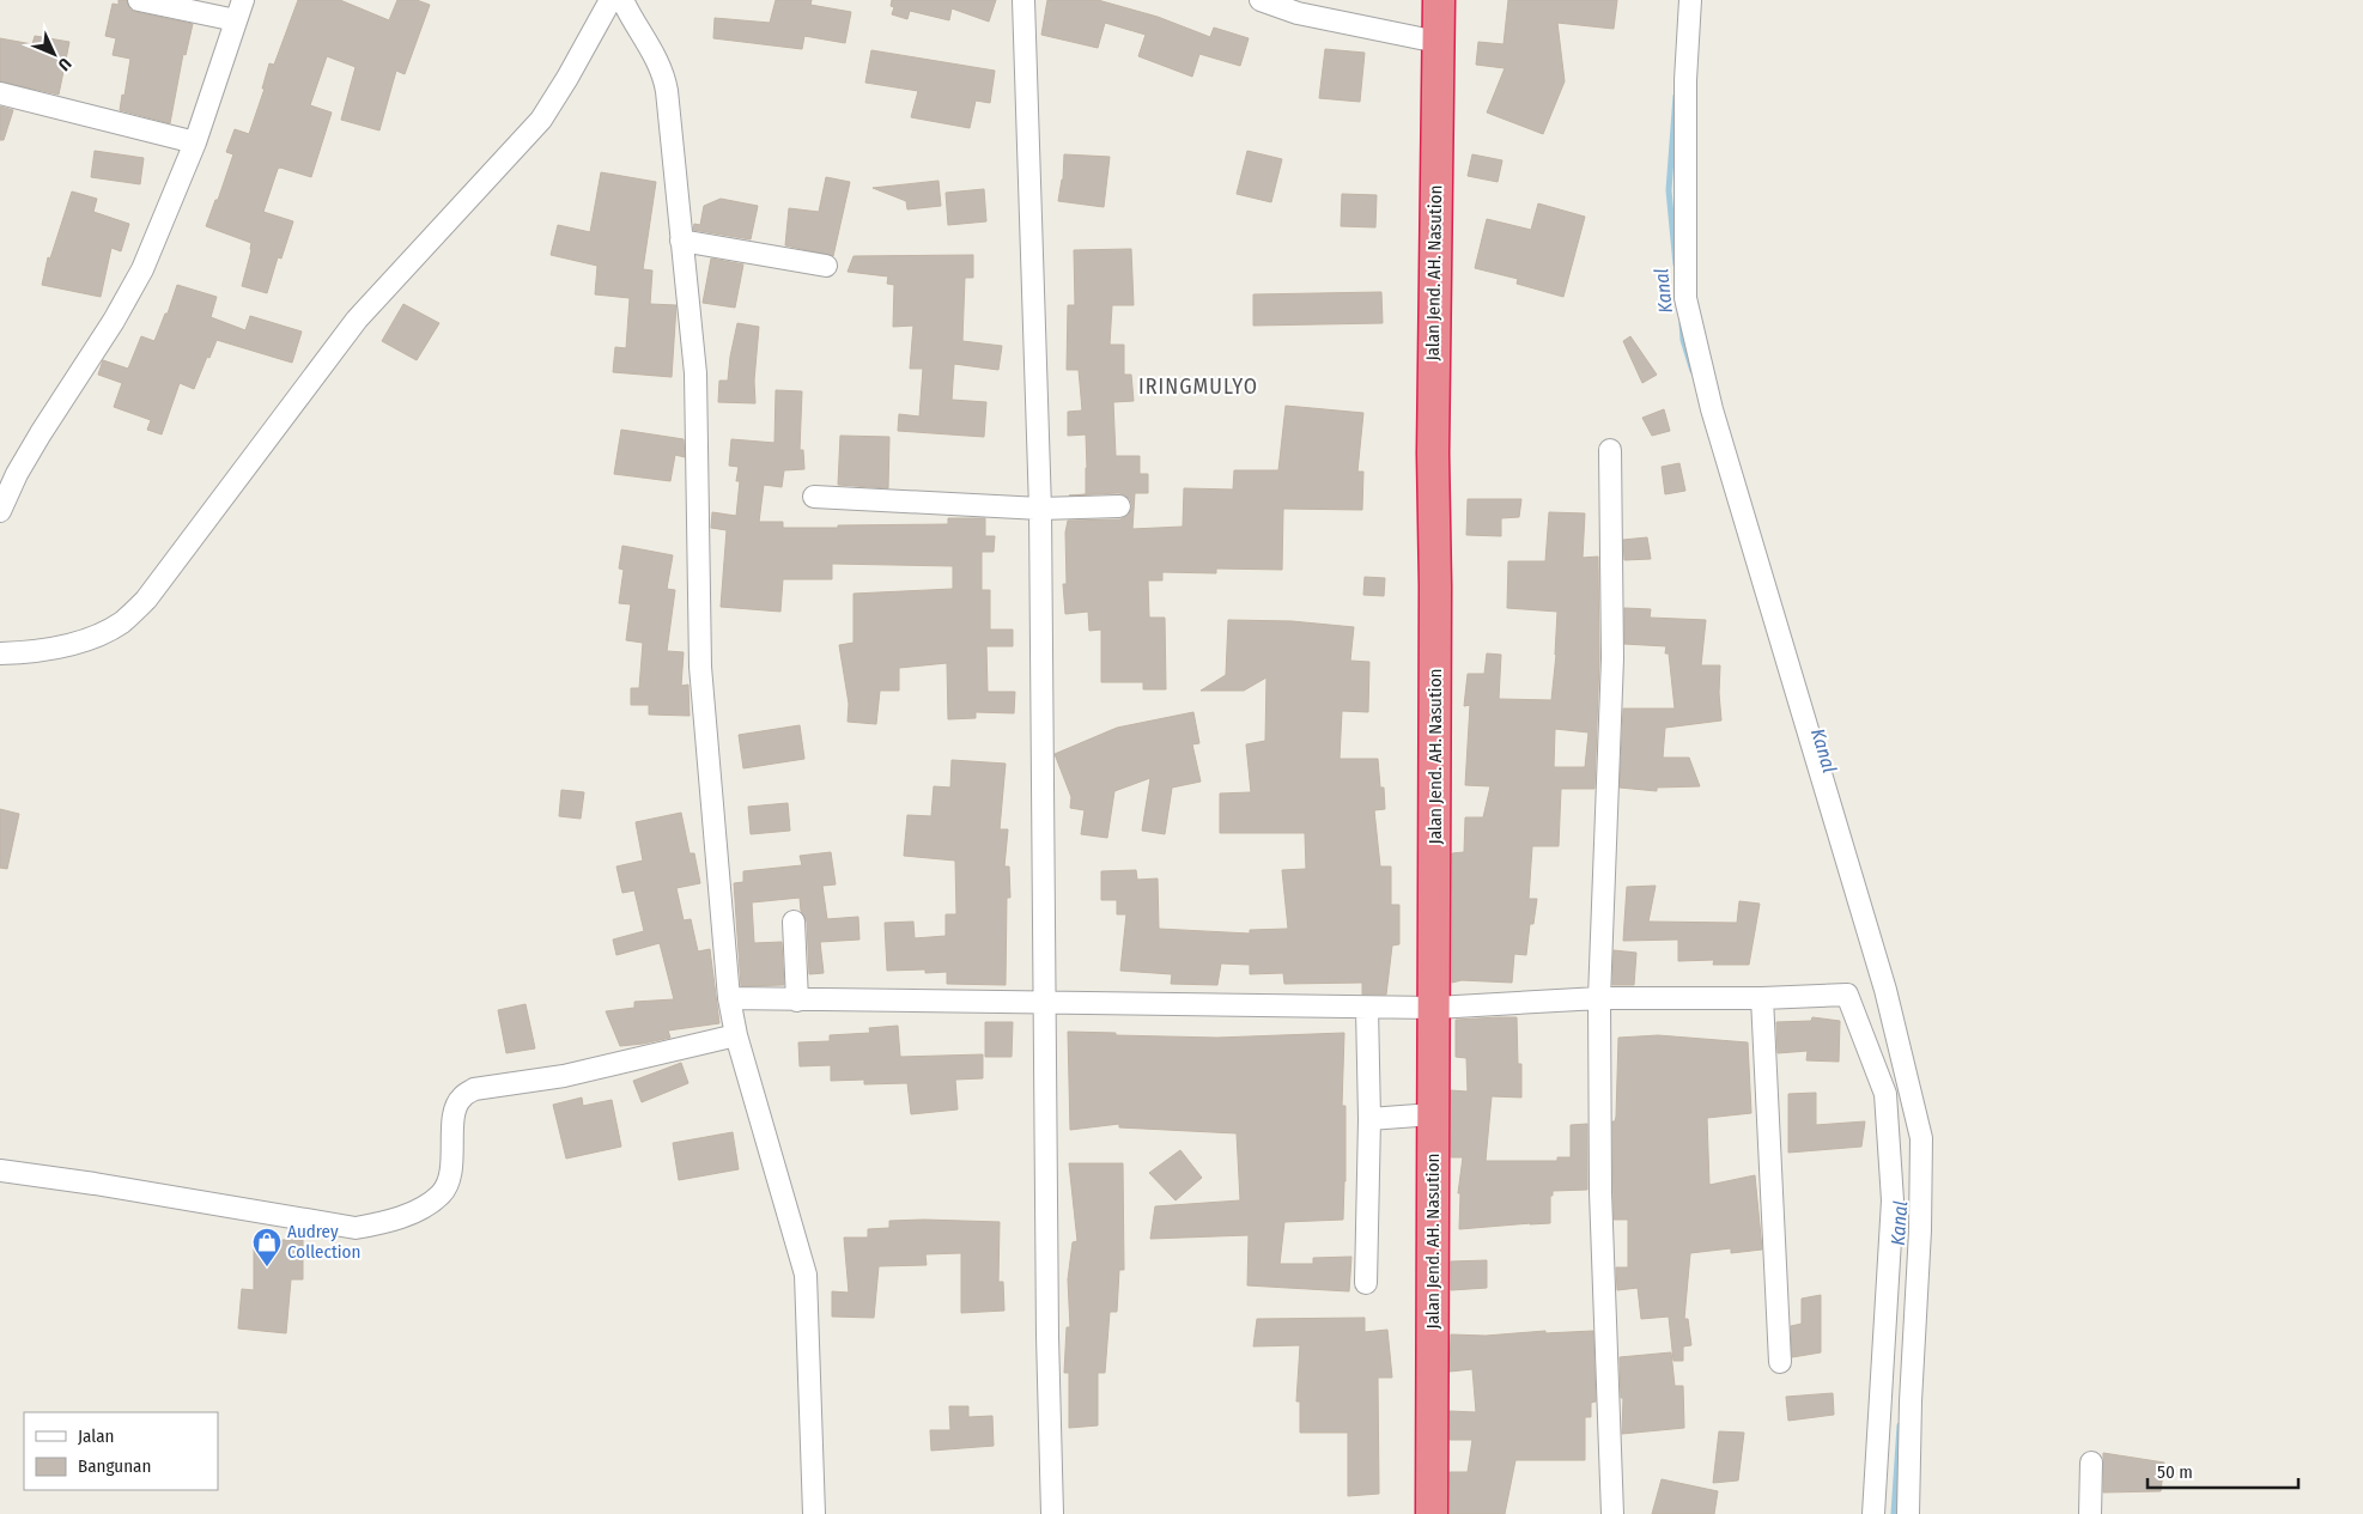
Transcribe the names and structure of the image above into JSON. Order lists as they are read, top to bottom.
{
  "streets": {
    "highway": ["Jalan Jend. AH. Nasution"]
  },
  "districts": ["IRINGMULYO"],
  "water": ["Kanal"],
  "places": {
    "shop": ["Audrey Collection"]
  },
  "legend": ["Jalan", "Bangunan"],
  "scale_bar": "50 m",
  "north": "bottom right"
}
